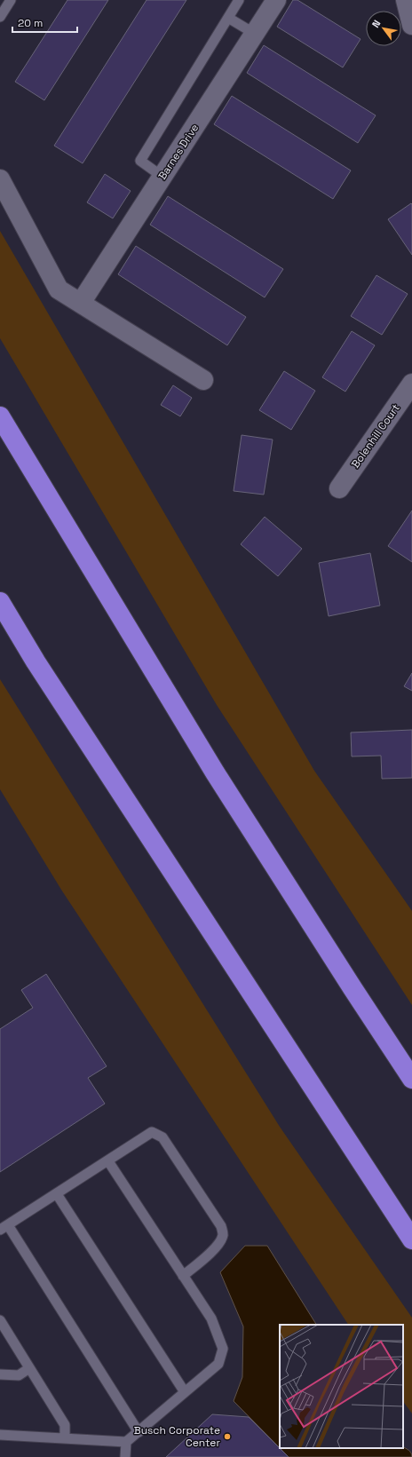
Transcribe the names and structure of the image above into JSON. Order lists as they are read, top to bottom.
{
  "streets": {
    "street": ["Barnes Drive", "Bolenhill Court"]
  },
  "places": ["Busch Corporate Center"],
  "scale_bar": "20 m",
  "north": "top left"
}
